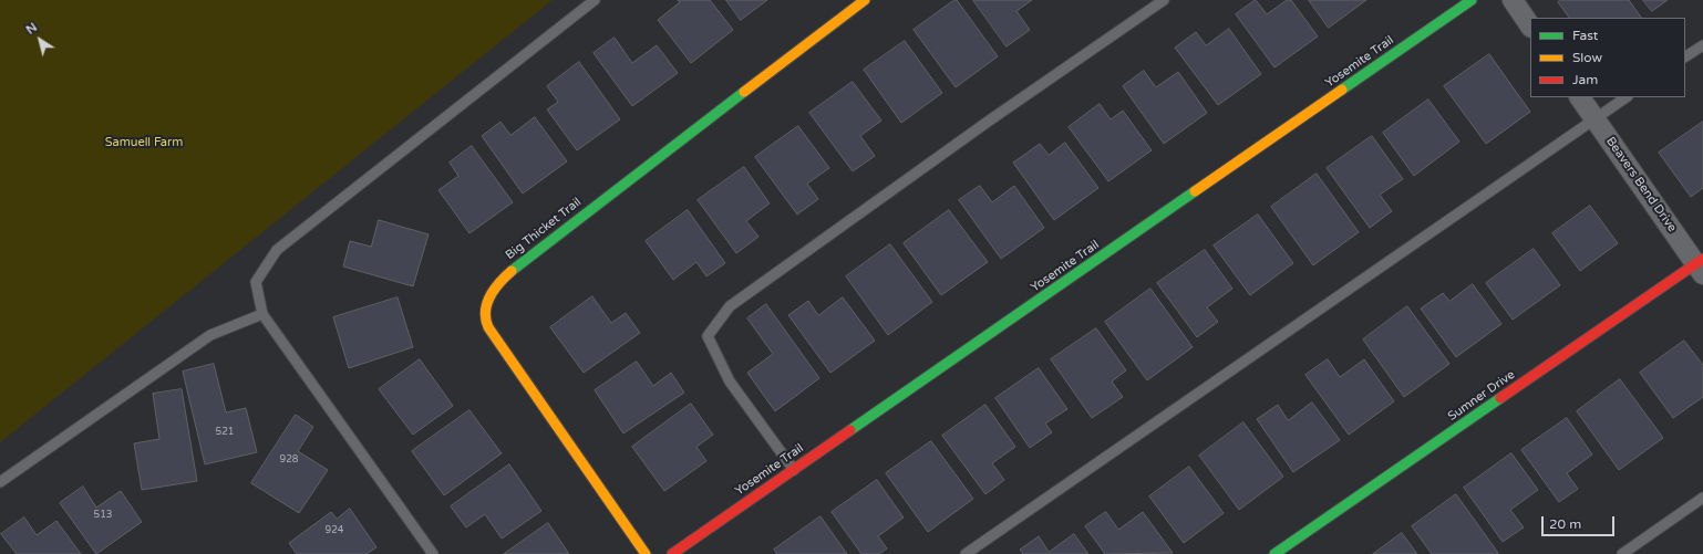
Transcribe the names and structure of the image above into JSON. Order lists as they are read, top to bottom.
{
  "streets": {
    "street": [
      "Yosemite Trail",
      "Beavers Bend Drive",
      "Big Thicket Trail",
      "Sumner Drive"
    ]
  },
  "crossings": [
    ["Beavers Bend Drive", "Sumner Drive"]
  ],
  "parks": ["Samuell Farm"],
  "house_numbers": [
    "521",
    "928",
    "513",
    "924"
  ],
  "legend": ["Fast", "Slow", "Jam"],
  "scale_bar": "20 m",
  "north": "top left"
}
